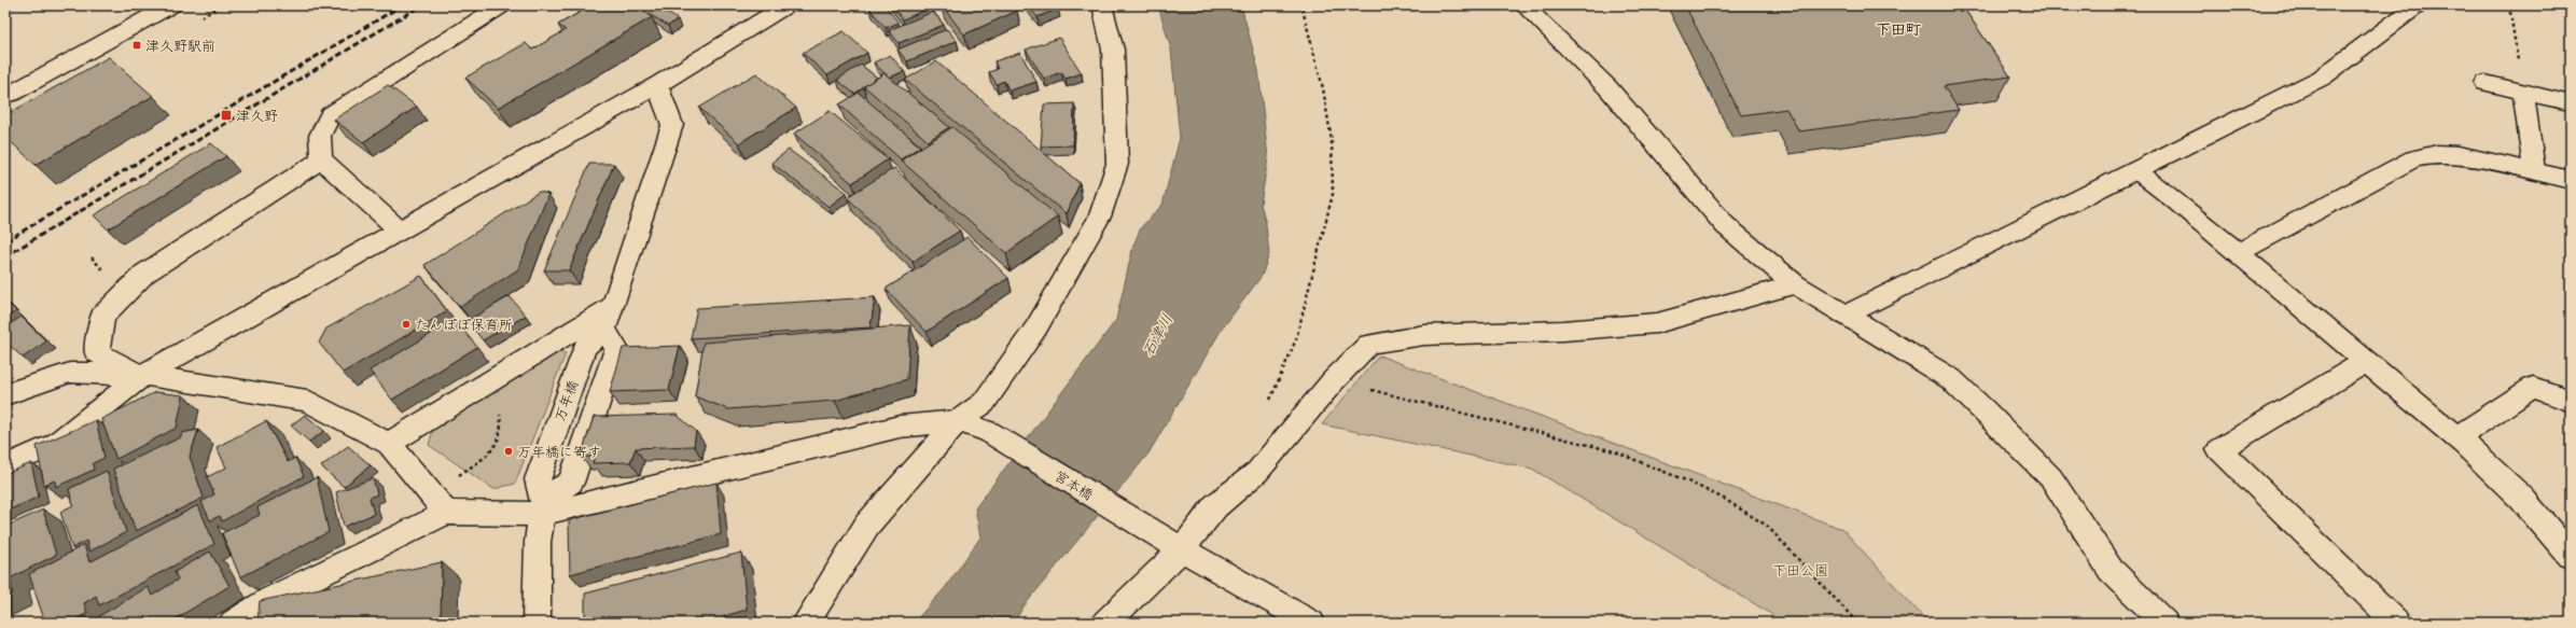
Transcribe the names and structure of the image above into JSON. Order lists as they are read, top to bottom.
{
  "streets": {
    "street": ["万年橋", "宮本橋"]
  },
  "districts": ["下田町"],
  "water": ["石津川"],
  "parks": ["下田公園"],
  "places": {
    "transit": ["津久野駅前", "津久野"],
    "other": ["たんぽぽ保育所", "万年橋に寄す"]
  }
}
